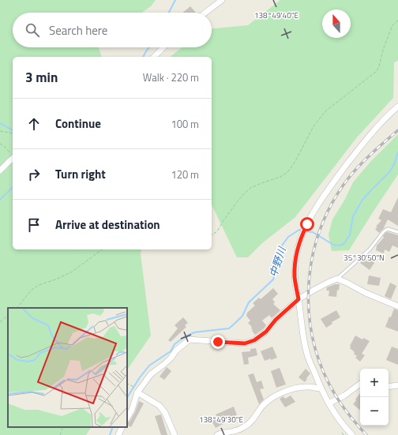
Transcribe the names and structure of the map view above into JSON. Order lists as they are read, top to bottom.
{
  "water": ["中野川"],
  "north": "top",
  "page": {
    "search": "Search here",
    "heading": ["3 min", "Walk · 220 m"],
    "list": [
      ["Continue", "100 m"],
      ["Turn right", "120 m"],
      "Arrive at destination"
    ],
    "map_buttons": ["+", "−"]
  },
  "coordinates": ["138°49'40\"E", "35°30'50\"N", "138°49'30\"E"]
}
